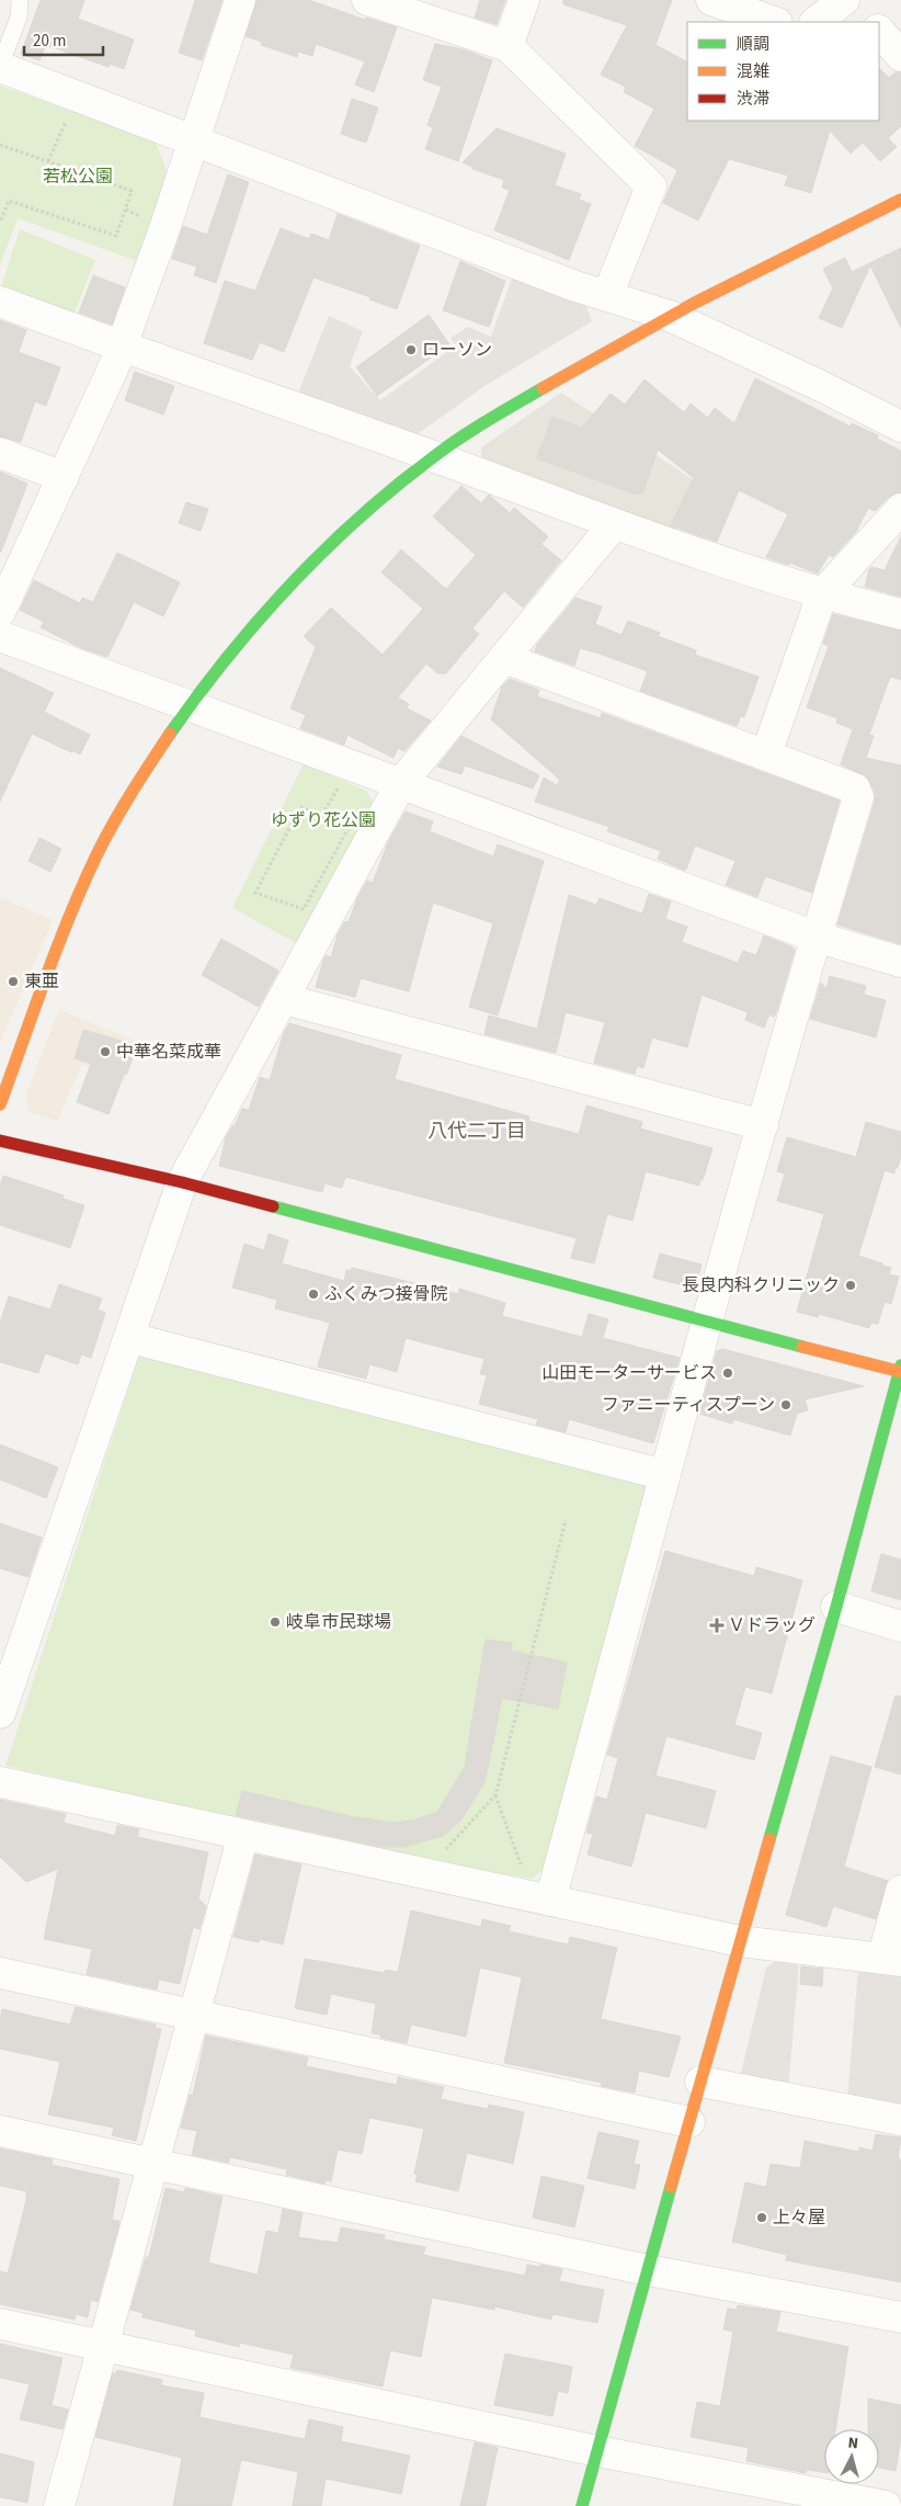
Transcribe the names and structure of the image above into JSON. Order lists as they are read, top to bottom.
{
  "districts": ["八代二丁目"],
  "parks": ["若松公園", "ゆずり花公園"],
  "places": {
    "other": [
      "ローソン",
      "東亜",
      "中華名菜成華",
      "長良内科クリニック",
      "ふくみつ接骨院",
      "山田モーターサービス",
      "ファニーティスプーン",
      "岐阜市民球場",
      "上々屋"
    ],
    "health": ["Ｖドラッグ"]
  },
  "legend": ["順調", "混雑", "渋滞"],
  "scale_bar": "20 m",
  "north": "top"
}
